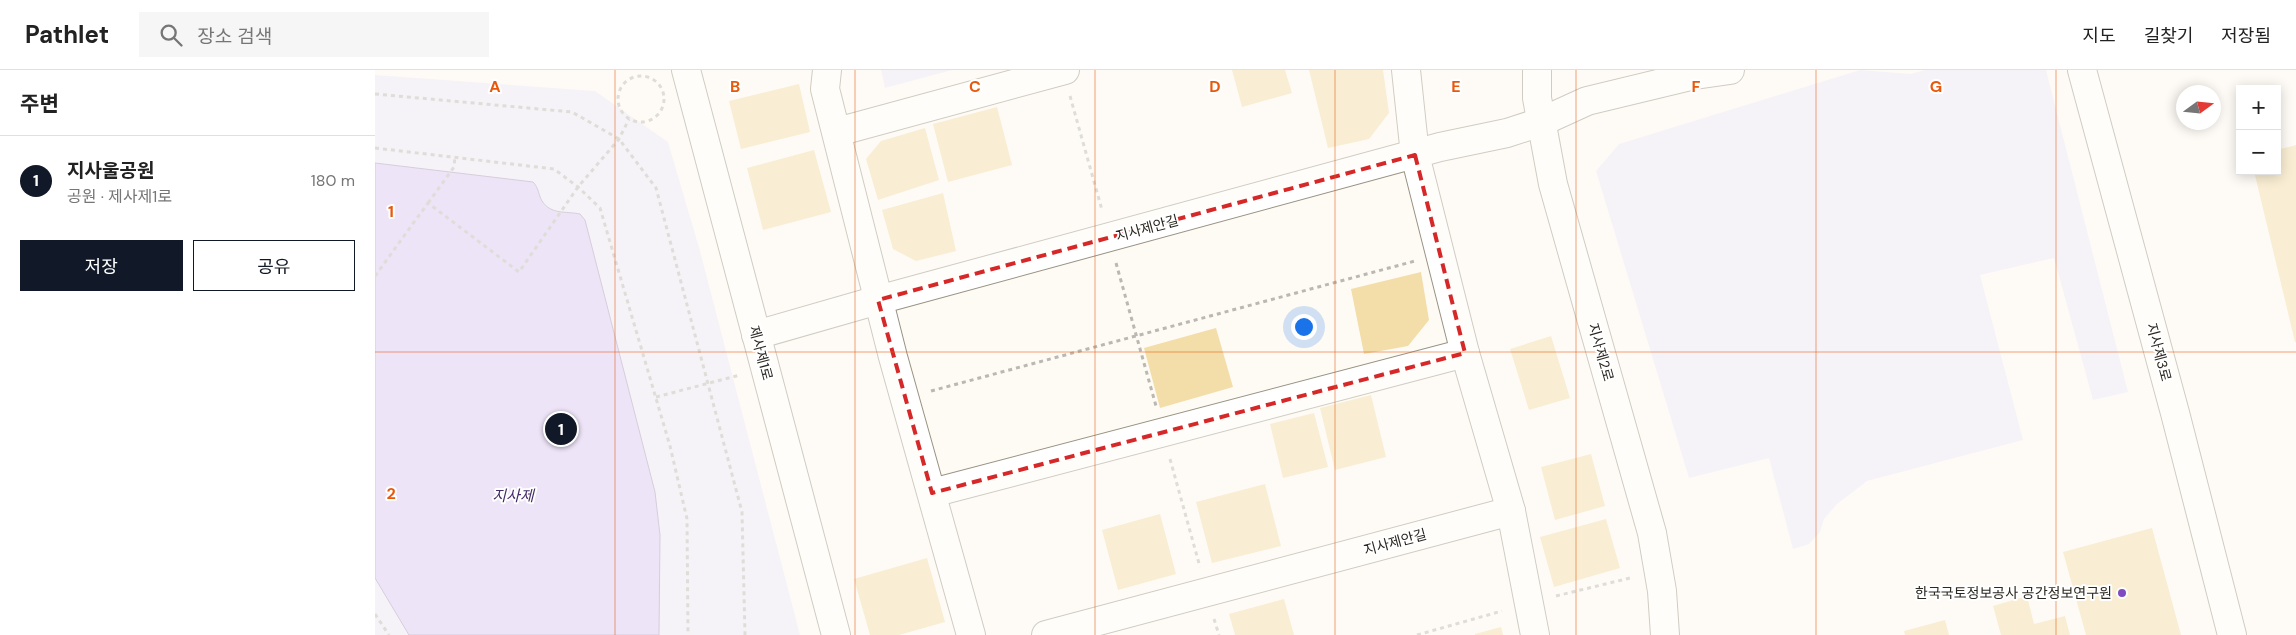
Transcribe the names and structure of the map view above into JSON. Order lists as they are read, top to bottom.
{
  "streets": {
    "street": [
      "지사제안길",
      "지사제2로",
      "지사제3로",
      "제사제1로"
    ]
  },
  "crossings": [
    ["지사제안길", "지사제2로"],
    ["지사제안길", "제사제1로"]
  ],
  "water": ["지사제"],
  "places": ["한국국토정보공사 공간정보연구원"],
  "north": "right",
  "page": {
    "header": "Pathlet",
    "search": "장소 검색",
    "nav": ["지도", "길찾기", "저장됨"],
    "heading": "주변",
    "map_buttons": ["+", "−"],
    "list": [
      {
        "mark": "1",
        "name": "지사울공원",
        "note": "공원 · 제사제1로",
        "value": "180 m"
      }
    ],
    "buttons": ["저장", "공유"],
    "pins": "1"
  },
  "grid": {
    "columns": [
      "A",
      "B",
      "C",
      "D",
      "E",
      "F",
      "G"
    ],
    "rows": ["1", "2"]
  }
}
